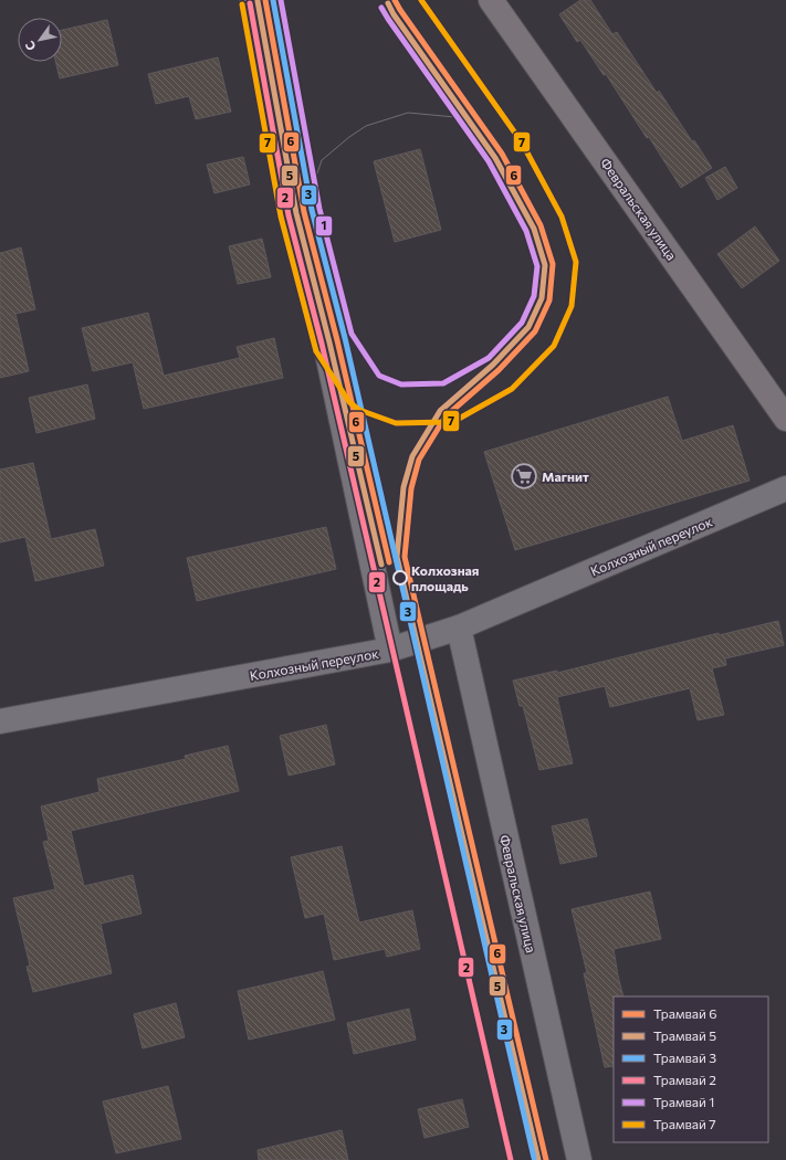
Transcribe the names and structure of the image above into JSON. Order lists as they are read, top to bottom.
{
  "streets": {
    "street": ["Февральская улица", "Колхозный переулок"]
  },
  "crossings": [
    ["Февральская улица", "Колхозный переулок"]
  ],
  "places": {
    "supermarket": ["Магнит"],
    "other": ["Колхозная площадь"]
  },
  "lines": [
    "tram line 6",
    "tram line 3",
    "tram line 1",
    "tram line 7",
    "tram line 5",
    "tram line 2"
  ],
  "legend": [
    "Трамвай 6",
    "Трамвай 5",
    "Трамвай 3",
    "Трамвай 2",
    "Трамвай 1",
    "Трамвай 7"
  ],
  "north": "bottom left"
}
